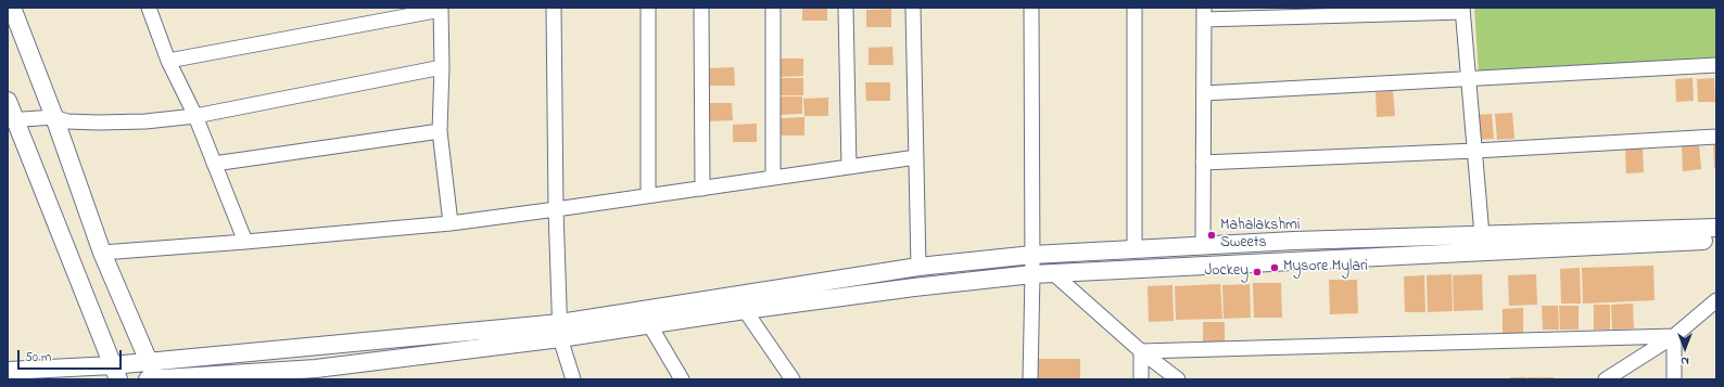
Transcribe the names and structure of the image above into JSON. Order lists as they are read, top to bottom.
{
  "places": ["Mahalakshmi Sweets", "Mysore Mylari", "Jockey"],
  "scale_bar": "50 m",
  "north": "bottom"
}
